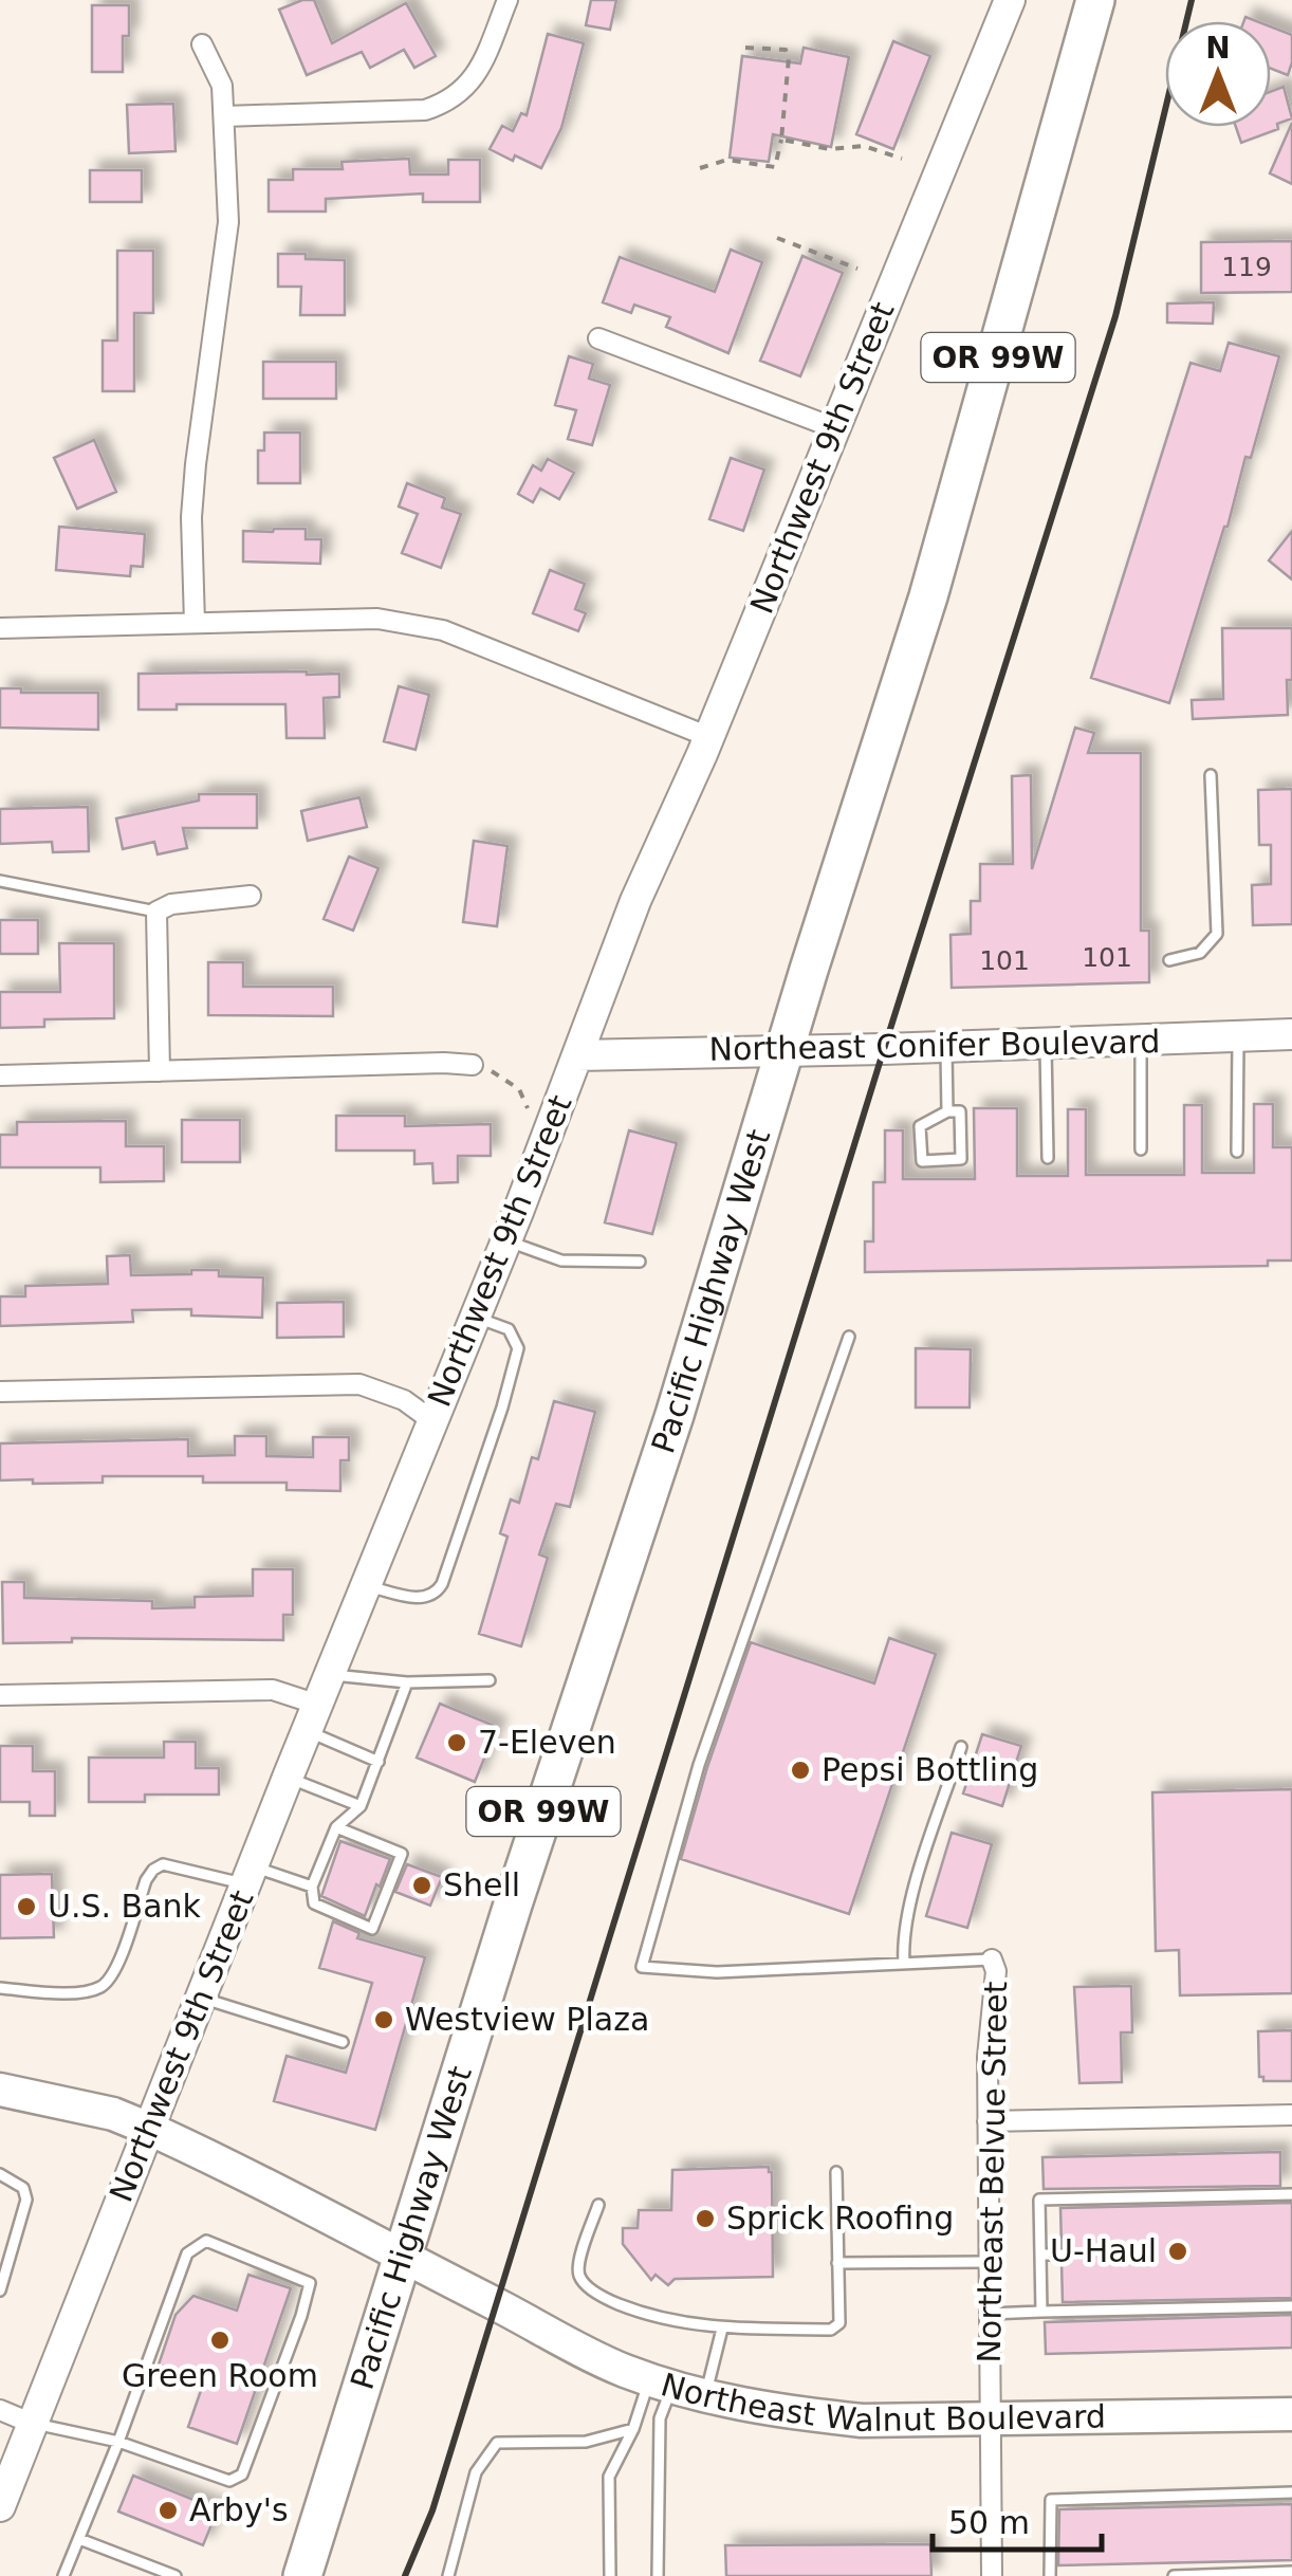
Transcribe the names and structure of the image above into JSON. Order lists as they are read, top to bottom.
{
  "streets": {
    "highway": ["OR 99W", "Pacific Highway West"],
    "main road": ["Northeast Walnut Boulevard"],
    "street": ["Northwest 9th Street", "Northeast Conifer Boulevard", "Northeast Belvue Street"]
  },
  "crossings": [
    ["Northwest 9th Street", "Northeast Conifer Boulevard"],
    ["Northwest 9th Street", "Northeast Walnut Boulevard"],
    ["Northeast Conifer Boulevard", "Pacific Highway West"],
    ["Pacific Highway West", "Northeast Walnut Boulevard"],
    ["Northeast Belvue Street", "Northeast Walnut Boulevard"]
  ],
  "places": [
    "7-Eleven",
    "Pepsi Bottling",
    "Shell",
    "U.S. Bank",
    "Westview Plaza",
    "Sprick Roofing",
    "U-Haul",
    "Green Room",
    "Arby's"
  ],
  "house_numbers": ["119", "101", "101"],
  "scale_bar": "50 m",
  "north": "top"
}
